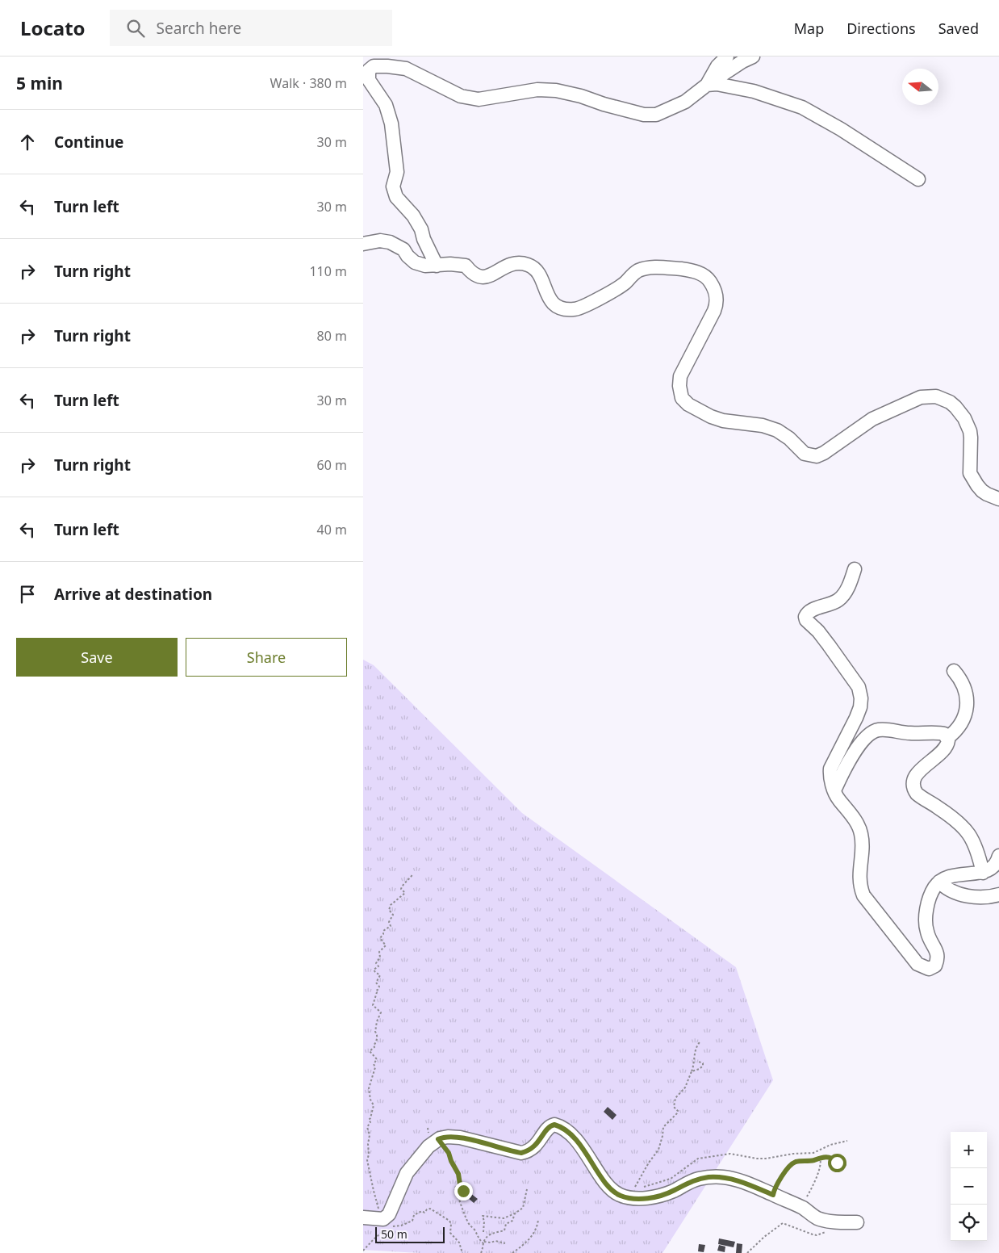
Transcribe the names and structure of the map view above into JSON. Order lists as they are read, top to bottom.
{
  "scale_bar": "50 m",
  "north": "left",
  "page": {
    "header": "Locato",
    "search": "Search here",
    "nav": ["Map", "Directions", "Saved"],
    "heading": ["5 min", "Walk · 380 m"],
    "list": [
      ["Continue", "30 m"],
      ["Turn left", "30 m"],
      ["Turn right", "110 m"],
      ["Turn right", "80 m"],
      ["Turn left", "30 m"],
      ["Turn right", "60 m"],
      ["Turn left", "40 m"],
      "Arrive at destination"
    ],
    "buttons": ["Save", "Share"],
    "map_buttons": ["+", "−"],
    "scale": "50 m"
  }
}
